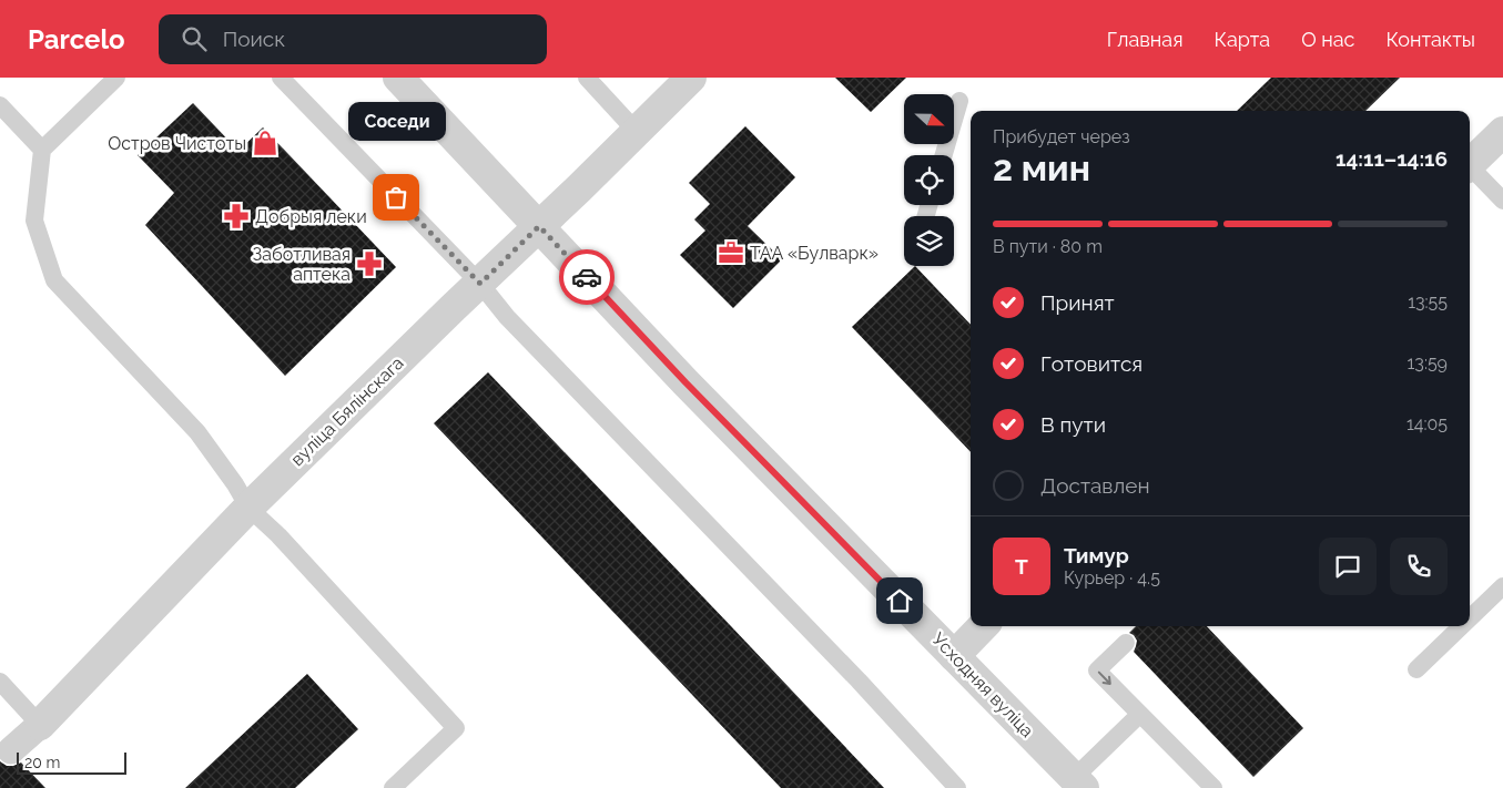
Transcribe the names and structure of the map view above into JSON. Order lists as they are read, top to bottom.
{
  "streets": {
    "street": ["вуліца Бялінскага", "Усходняя вуліца"]
  },
  "crossings": [
    ["вуліца Бялінскага", "Усходняя вуліца"]
  ],
  "places": {
    "shop": ["Остров Чистоты"],
    "other": ["Соседи"],
    "pharmacy": ["Добрыя леки", "Заботливая аптека"],
    "office": ["ТАА «Булварк»"]
  },
  "scale_bar": "20 m",
  "north": "right",
  "page": {
    "header": "Parcelo",
    "search": "Поиск",
    "nav": [
      "Главная",
      "Карта",
      "О нас",
      "Контакты"
    ],
    "bubble": "Соседи",
    "heading": ["2 мин", "Прибудет через", "14:11–14:16"],
    "panel": ["Тимур", "Курьер · 4.5"],
    "bar": "В пути · 80 m",
    "list": [
      ["Принят", "13:55"],
      ["Готовится", "13:59"],
      ["В пути", "14:05"],
      "Доставлен"
    ],
    "round": "Т",
    "scale": "20 m"
  }
}
